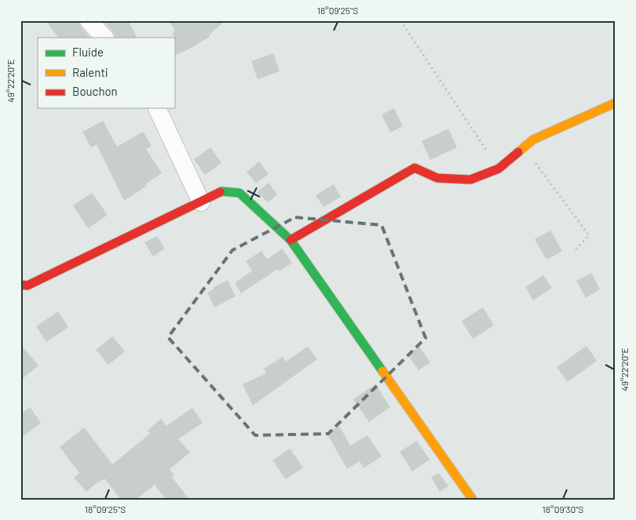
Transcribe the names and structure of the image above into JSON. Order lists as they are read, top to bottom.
{
  "legend": ["Fluide", "Ralenti", "Bouchon"],
  "coordinates": ["18°09'25\"S", "49°22'20\"E", "18°09'30\"S"]
}
